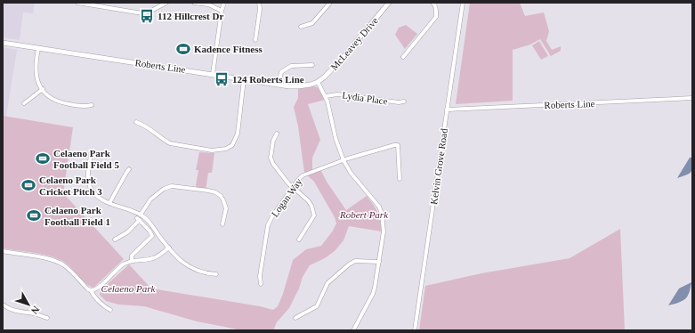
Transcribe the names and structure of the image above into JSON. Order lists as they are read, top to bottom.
{
  "streets": {
    "main road": ["McLeavey Drive", "Roberts Line"],
    "street": ["Lydia Place", "Kelvin Grove Road", "Logan Way"]
  },
  "crossings": [
    ["McLeavey Drive", "Roberts Line"],
    ["Roberts Line", "Kelvin Grove Road"]
  ],
  "parks": ["Robert Park", "Celaeno Park"],
  "places": {
    "bus stop": ["112 Hillcrest Dr", "124 Roberts Line"],
    "sports": [
      "Kadence Fitness",
      "Celaeno Park Football Field 5",
      "Celaeno Park Cricket Pitch 3",
      "Celaeno Park Football Field 1"
    ]
  },
  "north": "bottom right"
}
